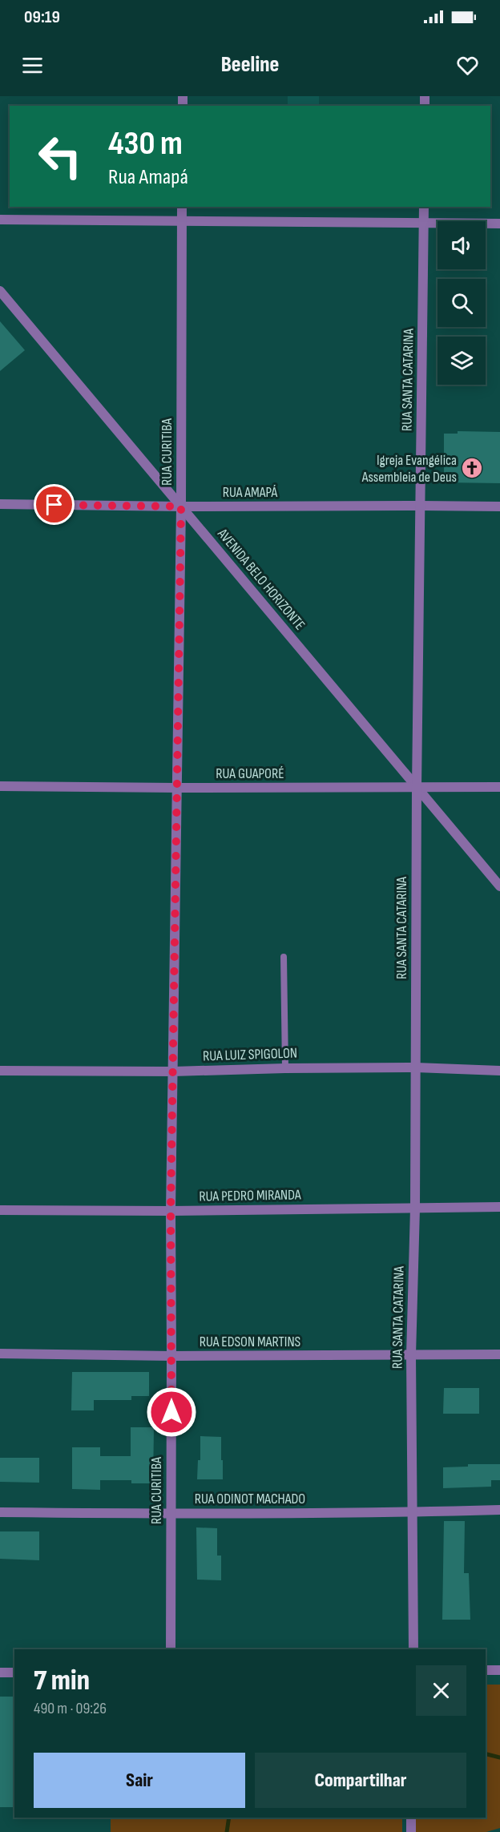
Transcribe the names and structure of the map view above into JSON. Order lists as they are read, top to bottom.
{
  "streets": {
    "street": [
      "RUA SANTA CATARINA",
      "RUA CURITIBA",
      "RUA AMAPÁ",
      "AVENIDA BELO HORIZONTE",
      "RUA GUAPORÉ",
      "RUA LUIZ SPIGOLON",
      "RUA PEDRO MIRANDA",
      "RUA EDSON MARTINS",
      "RUA ODINOT MACHADO"
    ]
  },
  "crossings": [
    ["RUA SANTA CATARINA", "RUA AMAPÁ"],
    ["RUA SANTA CATARINA", "AVENIDA BELO HORIZONTE"],
    ["RUA SANTA CATARINA", "RUA GUAPORÉ"],
    ["RUA SANTA CATARINA", "RUA LUIZ SPIGOLON"],
    ["RUA SANTA CATARINA", "RUA PEDRO MIRANDA"],
    ["RUA SANTA CATARINA", "RUA EDSON MARTINS"],
    ["RUA SANTA CATARINA", "RUA ODINOT MACHADO"],
    ["RUA CURITIBA", "RUA AMAPÁ"],
    ["RUA CURITIBA", "AVENIDA BELO HORIZONTE"],
    ["RUA CURITIBA", "RUA GUAPORÉ"],
    ["RUA CURITIBA", "RUA LUIZ SPIGOLON"],
    ["RUA CURITIBA", "RUA PEDRO MIRANDA"],
    ["RUA CURITIBA", "RUA EDSON MARTINS"],
    ["RUA CURITIBA", "RUA ODINOT MACHADO"],
    ["RUA AMAPÁ", "AVENIDA BELO HORIZONTE"],
    ["AVENIDA BELO HORIZONTE", "RUA GUAPORÉ"]
  ],
  "places": {
    "church": ["Igreja Evangélica Assembleia de Deus"]
  },
  "page": {
    "status": "09:19",
    "header": "Beeline",
    "turn": ["430 m", "Rua Amapá"],
    "heading": ["7 min", "490 m · 09:26"],
    "buttons": ["Sair", "Compartilhar"]
  }
}
